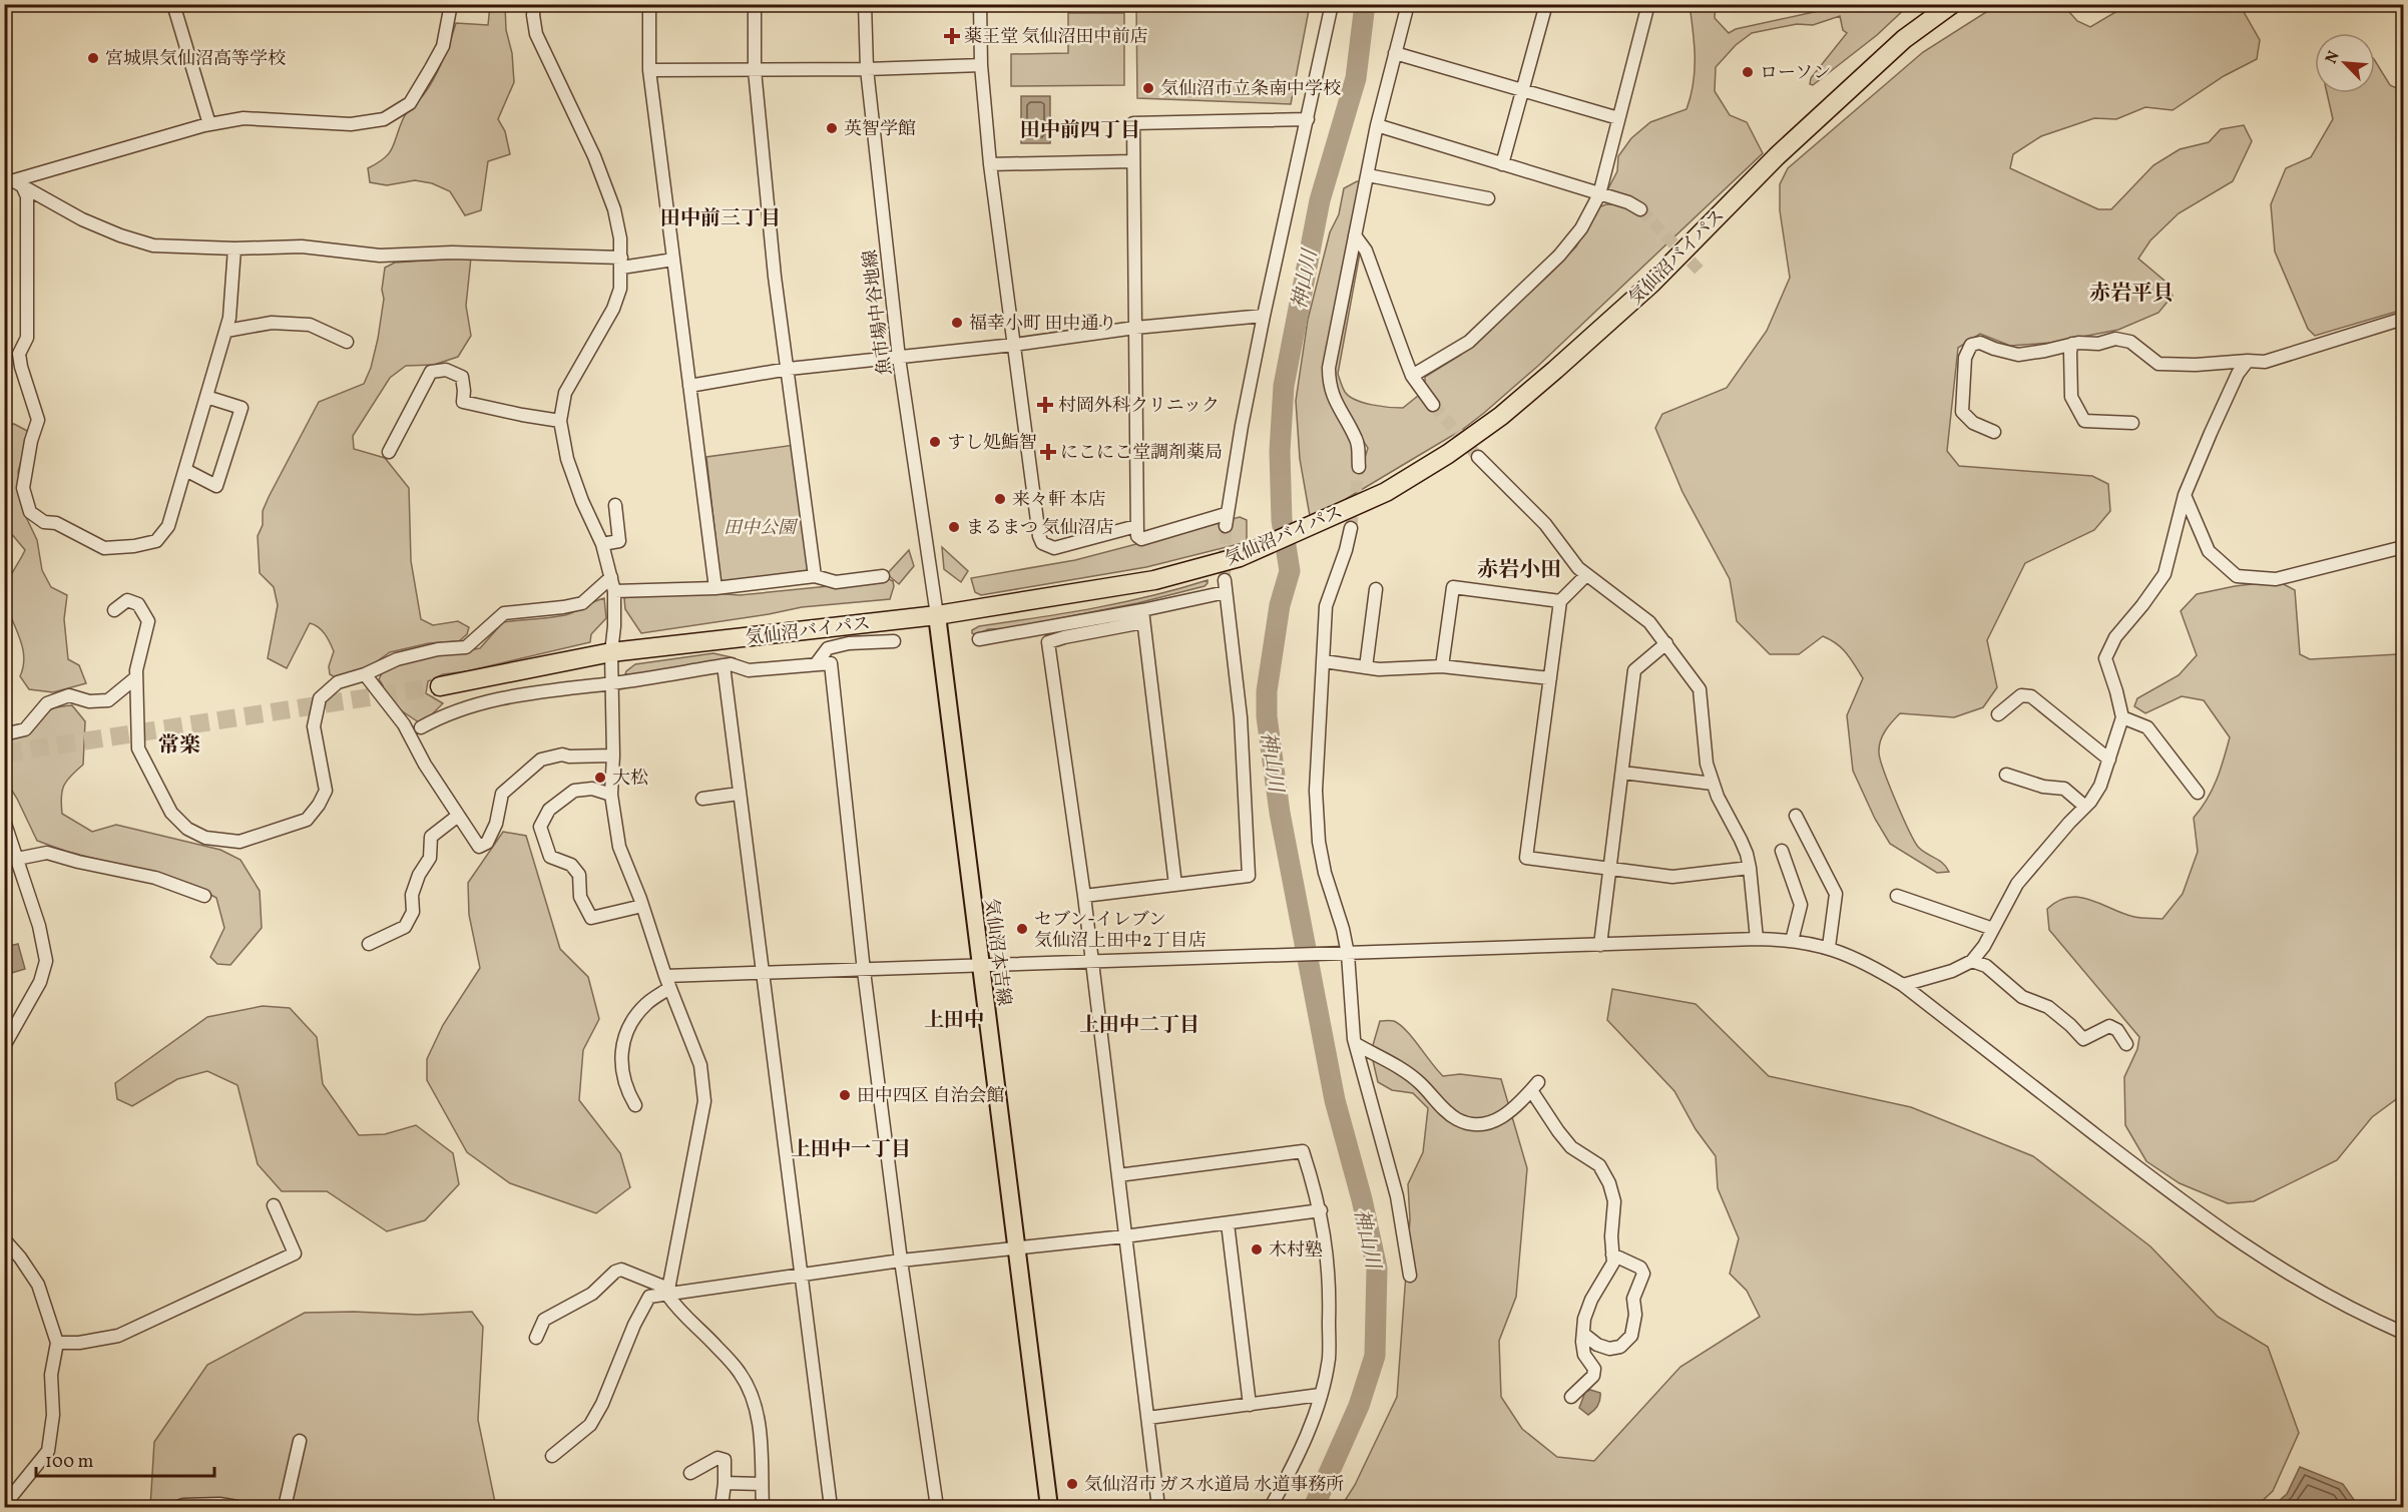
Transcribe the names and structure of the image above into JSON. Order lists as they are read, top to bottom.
{
  "streets": {
    "highway": ["気仙沼バイパス"],
    "main road": ["気仙沼本吉線"],
    "street": ["魚市場中谷地線"]
  },
  "crossings": [
    ["気仙沼バイパス", "魚市場中谷地線"],
    ["気仙沼バイパス", "気仙沼本吉線"],
    ["魚市場中谷地線", "気仙沼本吉線"]
  ],
  "districts": [
    "田中前四丁目",
    "田中前三丁目",
    "赤岩平貝",
    "赤岩小田",
    "常楽",
    "上田中",
    "上田中二丁目",
    "上田中一丁目"
  ],
  "water": ["神山川"],
  "parks": ["田中公園"],
  "places": {
    "health": ["薬王堂 気仙沼田中前店", "村岡外科クリニック", "にこにこ堂調剤薬局"],
    "other": [
      "宮城県気仙沼高等学校",
      "ローソン",
      "気仙沼市立条南中学校",
      "英智学館",
      "福幸小町 田中通り",
      "すし処鮨智",
      "来々軒 本店",
      "まるまつ 気仙沼店",
      "大松",
      "セブン-イレブン 気仙沼上田中2丁目店",
      "田中四区 自治会館",
      "木村塾",
      "気仙沼市 ガス水道局 水道事務所"
    ]
  },
  "scale_bar": "100 m",
  "north": "top left"
}
